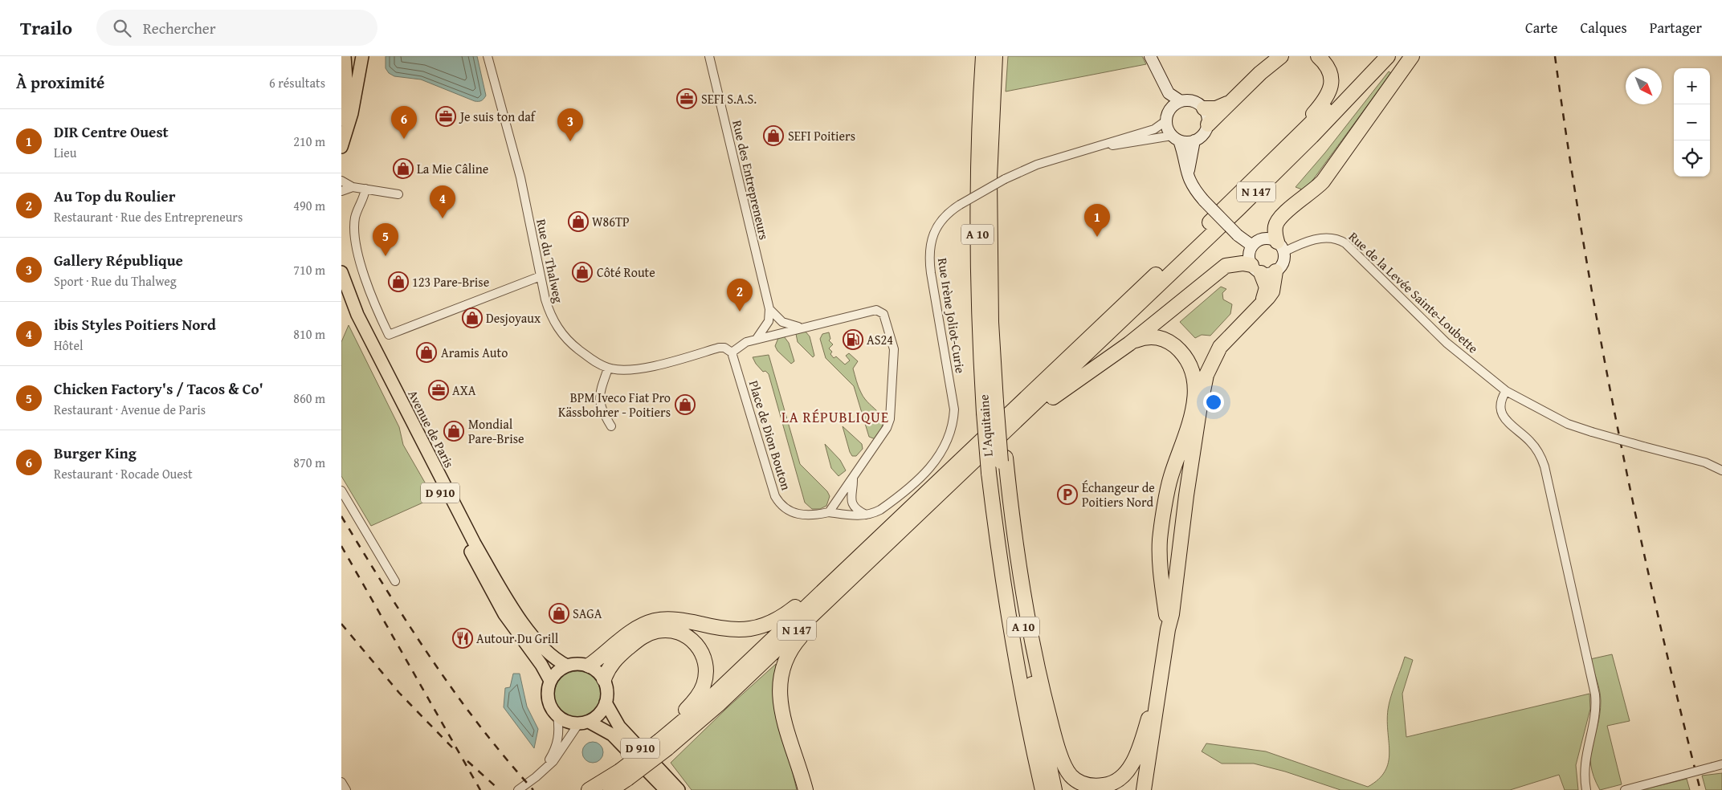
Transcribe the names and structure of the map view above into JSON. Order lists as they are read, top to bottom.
{
  "streets": {
    "highway": ["N 147", "A 10", "L'Aquitaine"],
    "main road": ["Avenue de Paris", "D 910"],
    "street": [
      "Rue des Entrepreneurs",
      "Rue du Thalweg",
      "Rue de la Levée Sainte-Loubette",
      "Rue Irène Joliot-Curie",
      "Place de Dion Bouton"
    ]
  },
  "crossings": [
    ["N 147", "Avenue de Paris"],
    ["N 147", "D 910"],
    ["A 10", "L'Aquitaine"],
    ["Rue du Thalweg", "Place de Dion Bouton"],
    ["Rue Irène Joliot-Curie", "Place de Dion Bouton"],
    ["Avenue de Paris", "D 910"]
  ],
  "districts": ["LA RÉPUBLIQUE"],
  "places": {
    "office": ["SEFI S.A.S.", "Je suis ton daf", "AXA"],
    "shop": [
      "SEFI Poitiers",
      "La Mie Câline",
      "W86TP",
      "Côté Route",
      "123 Pare-Brise",
      "Desjoyaux",
      "Aramis Auto",
      "BPM Iveco Fiat Pro Kässbohrer - Poitiers",
      "Mondial Pare-Brise",
      "SAGA"
    ],
    "fuel station": ["AS24"],
    "parking": ["Échangeur de Poitiers Nord"],
    "restaurant": ["Autour Du Grill"]
  },
  "north": "bottom right",
  "page": {
    "header": "Trailo",
    "search": "Rechercher",
    "nav": ["Carte", "Calques", "Partager"],
    "heading": ["À proximité", "6 résultats"],
    "map_buttons": ["+", "−"],
    "pins": [
      "6",
      "3",
      "4",
      "1",
      "5",
      "2"
    ],
    "list": [
      {
        "mark": "1",
        "name": "DIR Centre Ouest",
        "note": "Lieu",
        "value": "210 m"
      },
      {
        "mark": "2",
        "name": "Au Top du Roulier",
        "note": "Restaurant · Rue des Entrepreneurs",
        "value": "490 m"
      },
      {
        "mark": "3",
        "name": "Gallery République",
        "note": "Sport · Rue du Thalweg",
        "value": "710 m"
      },
      {
        "mark": "4",
        "name": "ibis Styles Poitiers Nord",
        "note": "Hôtel",
        "value": "810 m"
      },
      {
        "mark": "5",
        "name": "Chicken Factory's / Tacos & Co'",
        "note": "Restaurant · Avenue de Paris",
        "value": "860 m"
      },
      {
        "mark": "6",
        "name": "Burger King",
        "note": "Restaurant · Rocade Ouest",
        "value": "870 m"
      }
    ]
  }
}
